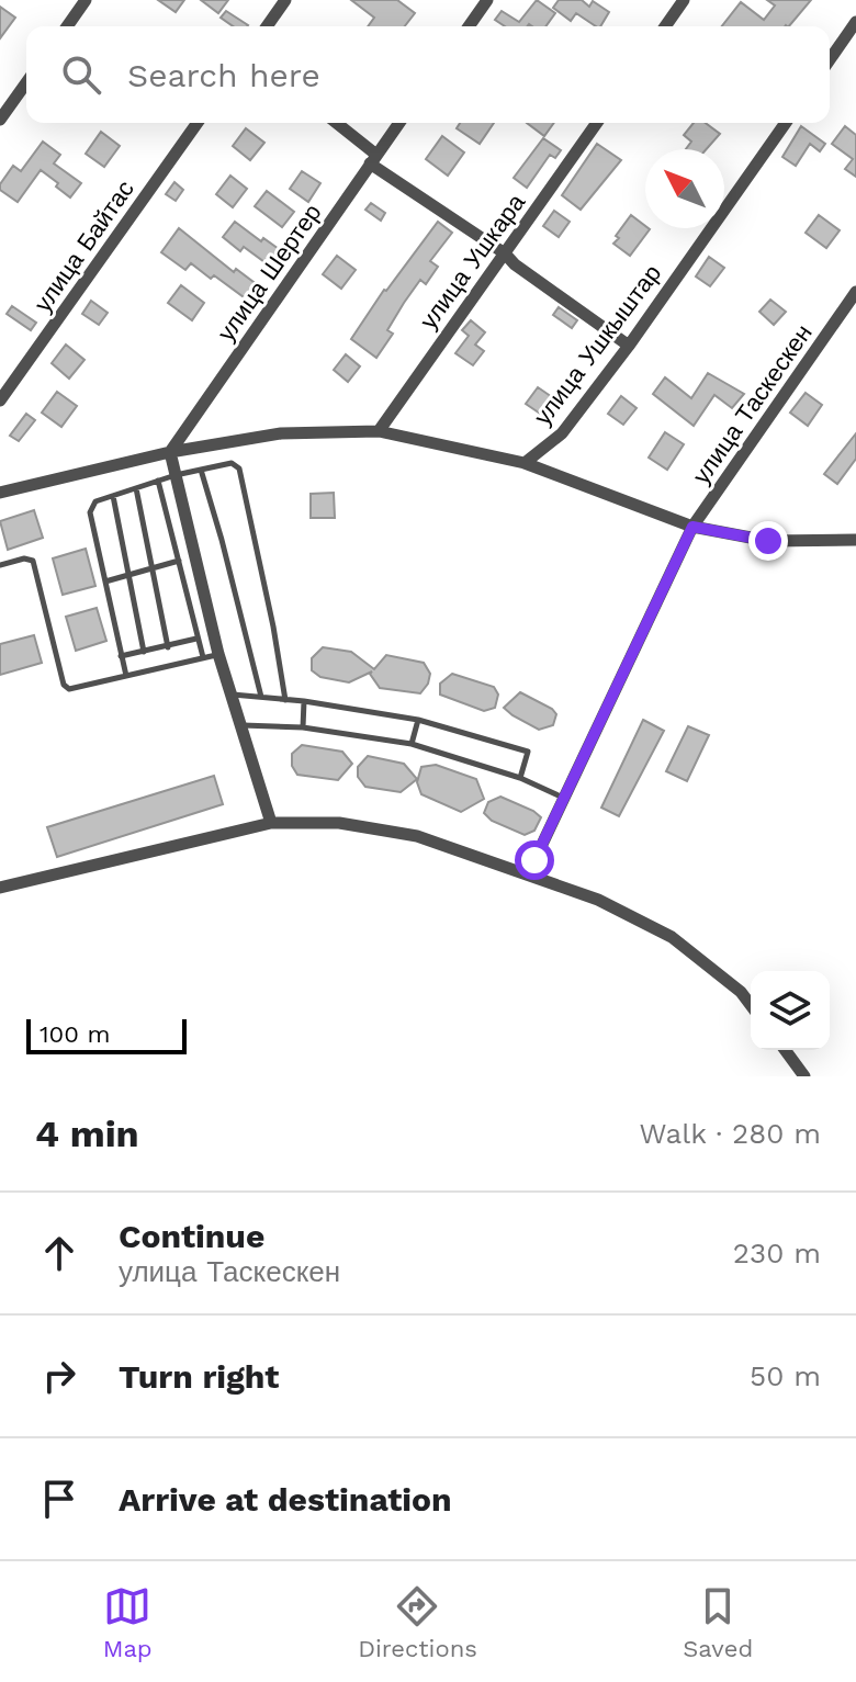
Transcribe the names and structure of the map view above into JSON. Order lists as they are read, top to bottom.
{
  "streets": {
    "street": [
      "улица Байтас",
      "улица Ушкара",
      "улица Шертер",
      "улица Ушкыштар",
      "улица Таскескен"
    ]
  },
  "scale_bar": "100 m",
  "north": "top left",
  "page": {
    "search": "Search here",
    "scale": "100 m",
    "heading": ["4 min", "Walk · 280 m"],
    "list": [
      ["Continue", "улица Таскескен", "230 m"],
      ["Turn right", "50 m"],
      "Arrive at destination"
    ],
    "nav": ["Map", "Directions", "Saved"]
  }
}
